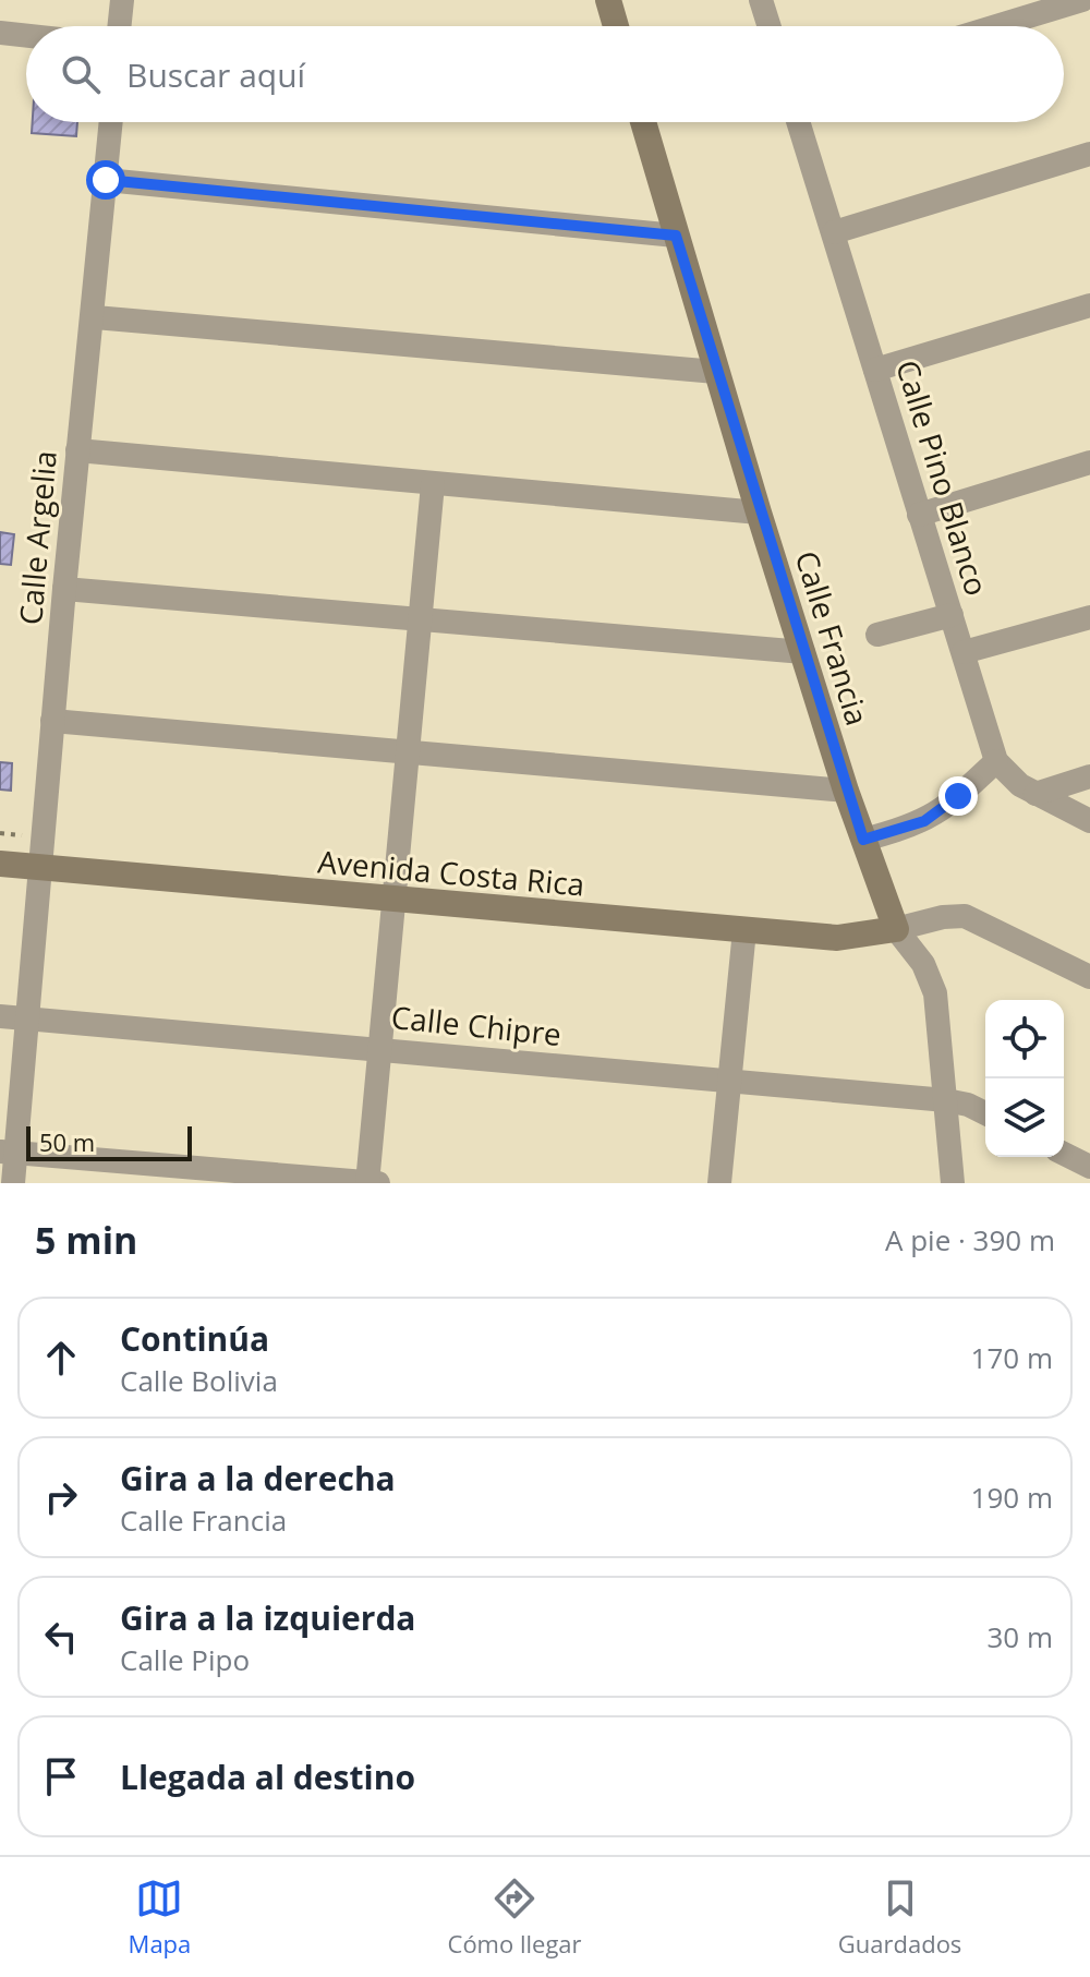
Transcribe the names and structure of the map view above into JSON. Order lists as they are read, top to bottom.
{
  "streets": {
    "street": [
      "Calle Pino Blanco",
      "Calle Argelia",
      "Calle Francia",
      "Avenida Costa Rica",
      "Calle Chipre"
    ]
  },
  "crossings": [
    ["Calle Argelia", "Avenida Costa Rica"],
    ["Calle Argelia", "Calle Chipre"],
    ["Calle Francia", "Avenida Costa Rica"],
    ["Calle Francia", "Calle Chipre"]
  ],
  "scale_bar": "50 m",
  "page": {
    "search": "Buscar aquí",
    "scale": "50 m",
    "heading": ["5 min", "A pie · 390 m"],
    "list": [
      ["Continúa", "Calle Bolivia", "170 m"],
      ["Gira a la derecha", "Calle Francia", "190 m"],
      ["Gira a la izquierda", "Calle Pipo", "30 m"],
      "Llegada al destino"
    ],
    "nav": ["Mapa", "Cómo llegar", "Guardados"]
  }
}
